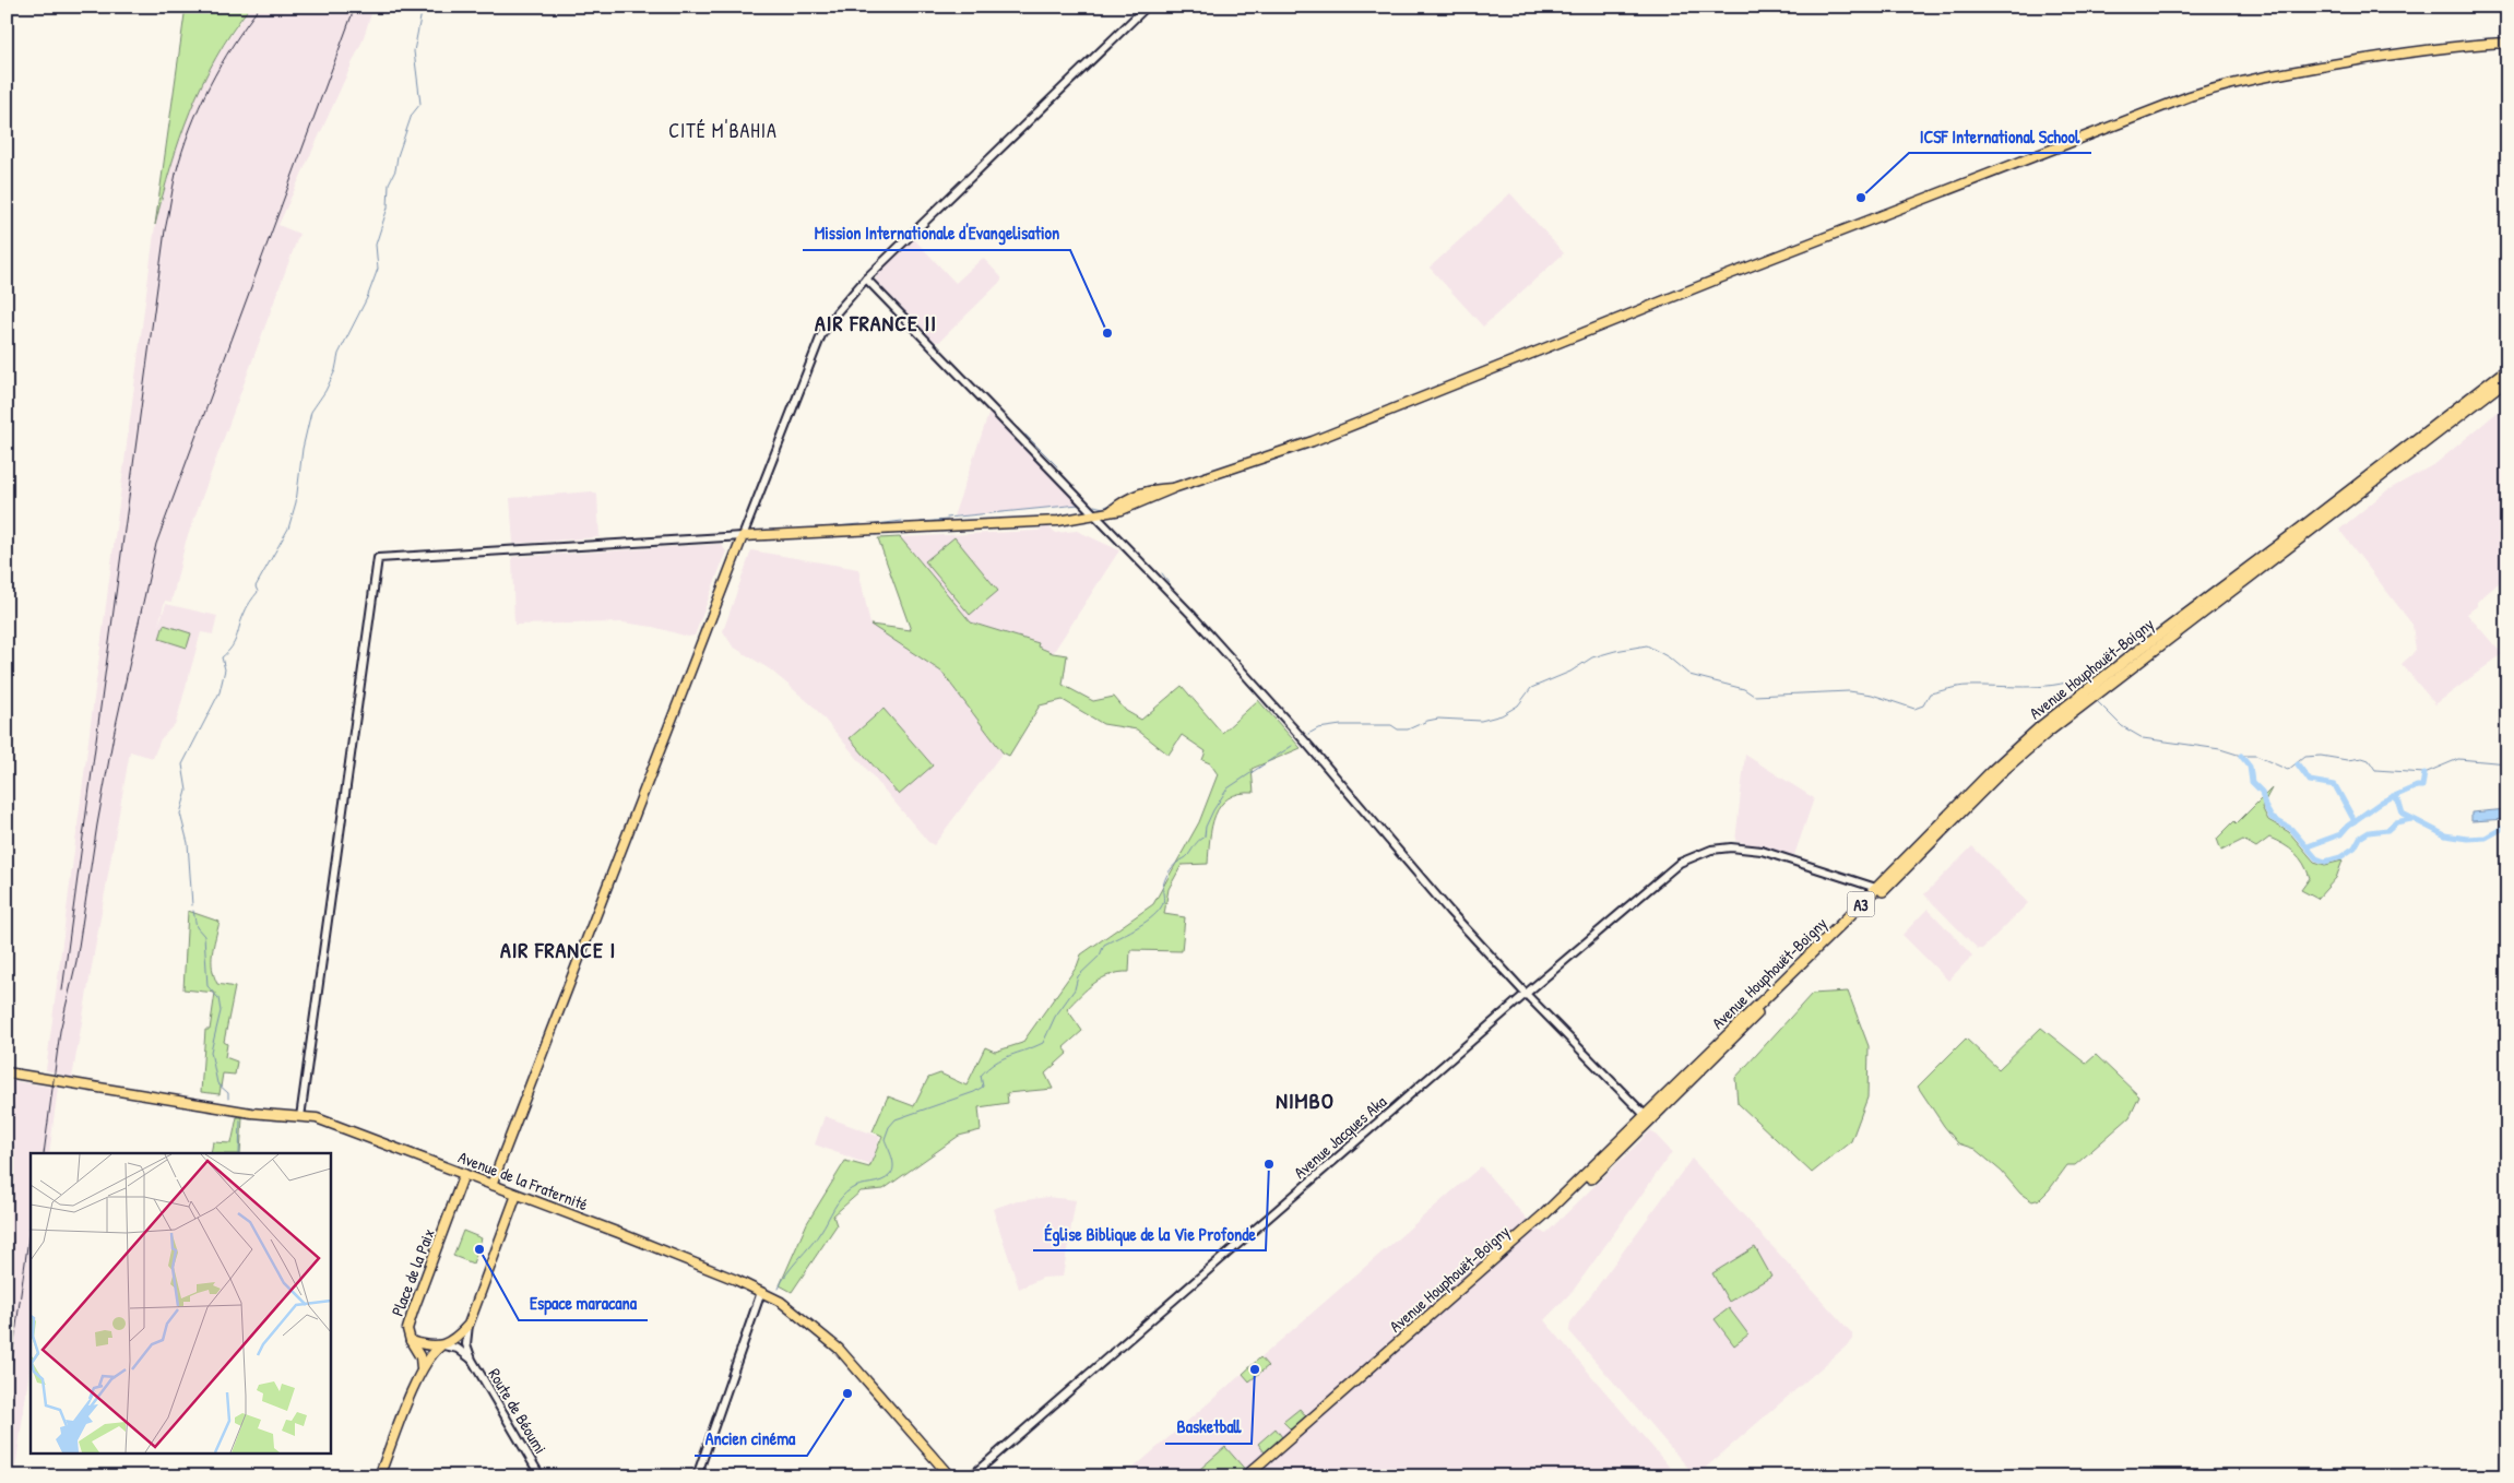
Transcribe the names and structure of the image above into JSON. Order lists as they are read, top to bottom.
{
  "streets": {
    "highway": ["Avenue Houphouët-Boigny", "A3"],
    "main road": ["Avenue de la Fraternité", "Place de la Paix"],
    "street": ["Avenue Jacques Aka", "Route de Béoumi"]
  },
  "crossings": [
    ["Avenue Houphouët-Boigny", "Avenue Jacques Aka"],
    ["Avenue de la Fraternité", "Place de la Paix"],
    ["Place de la Paix", "Route de Béoumi"]
  ],
  "districts": [
    "CITÉ M'BAHIA",
    "AIR FRANCE II",
    "AIR FRANCE I",
    "NIMBO"
  ],
  "places": [
    "ICSF International School",
    "Mission Internationale d'Evangelisation",
    "Église Biblique de la Vie Profonde",
    "Espace maracana",
    "Basketball",
    "Ancien cinéma"
  ]
}
